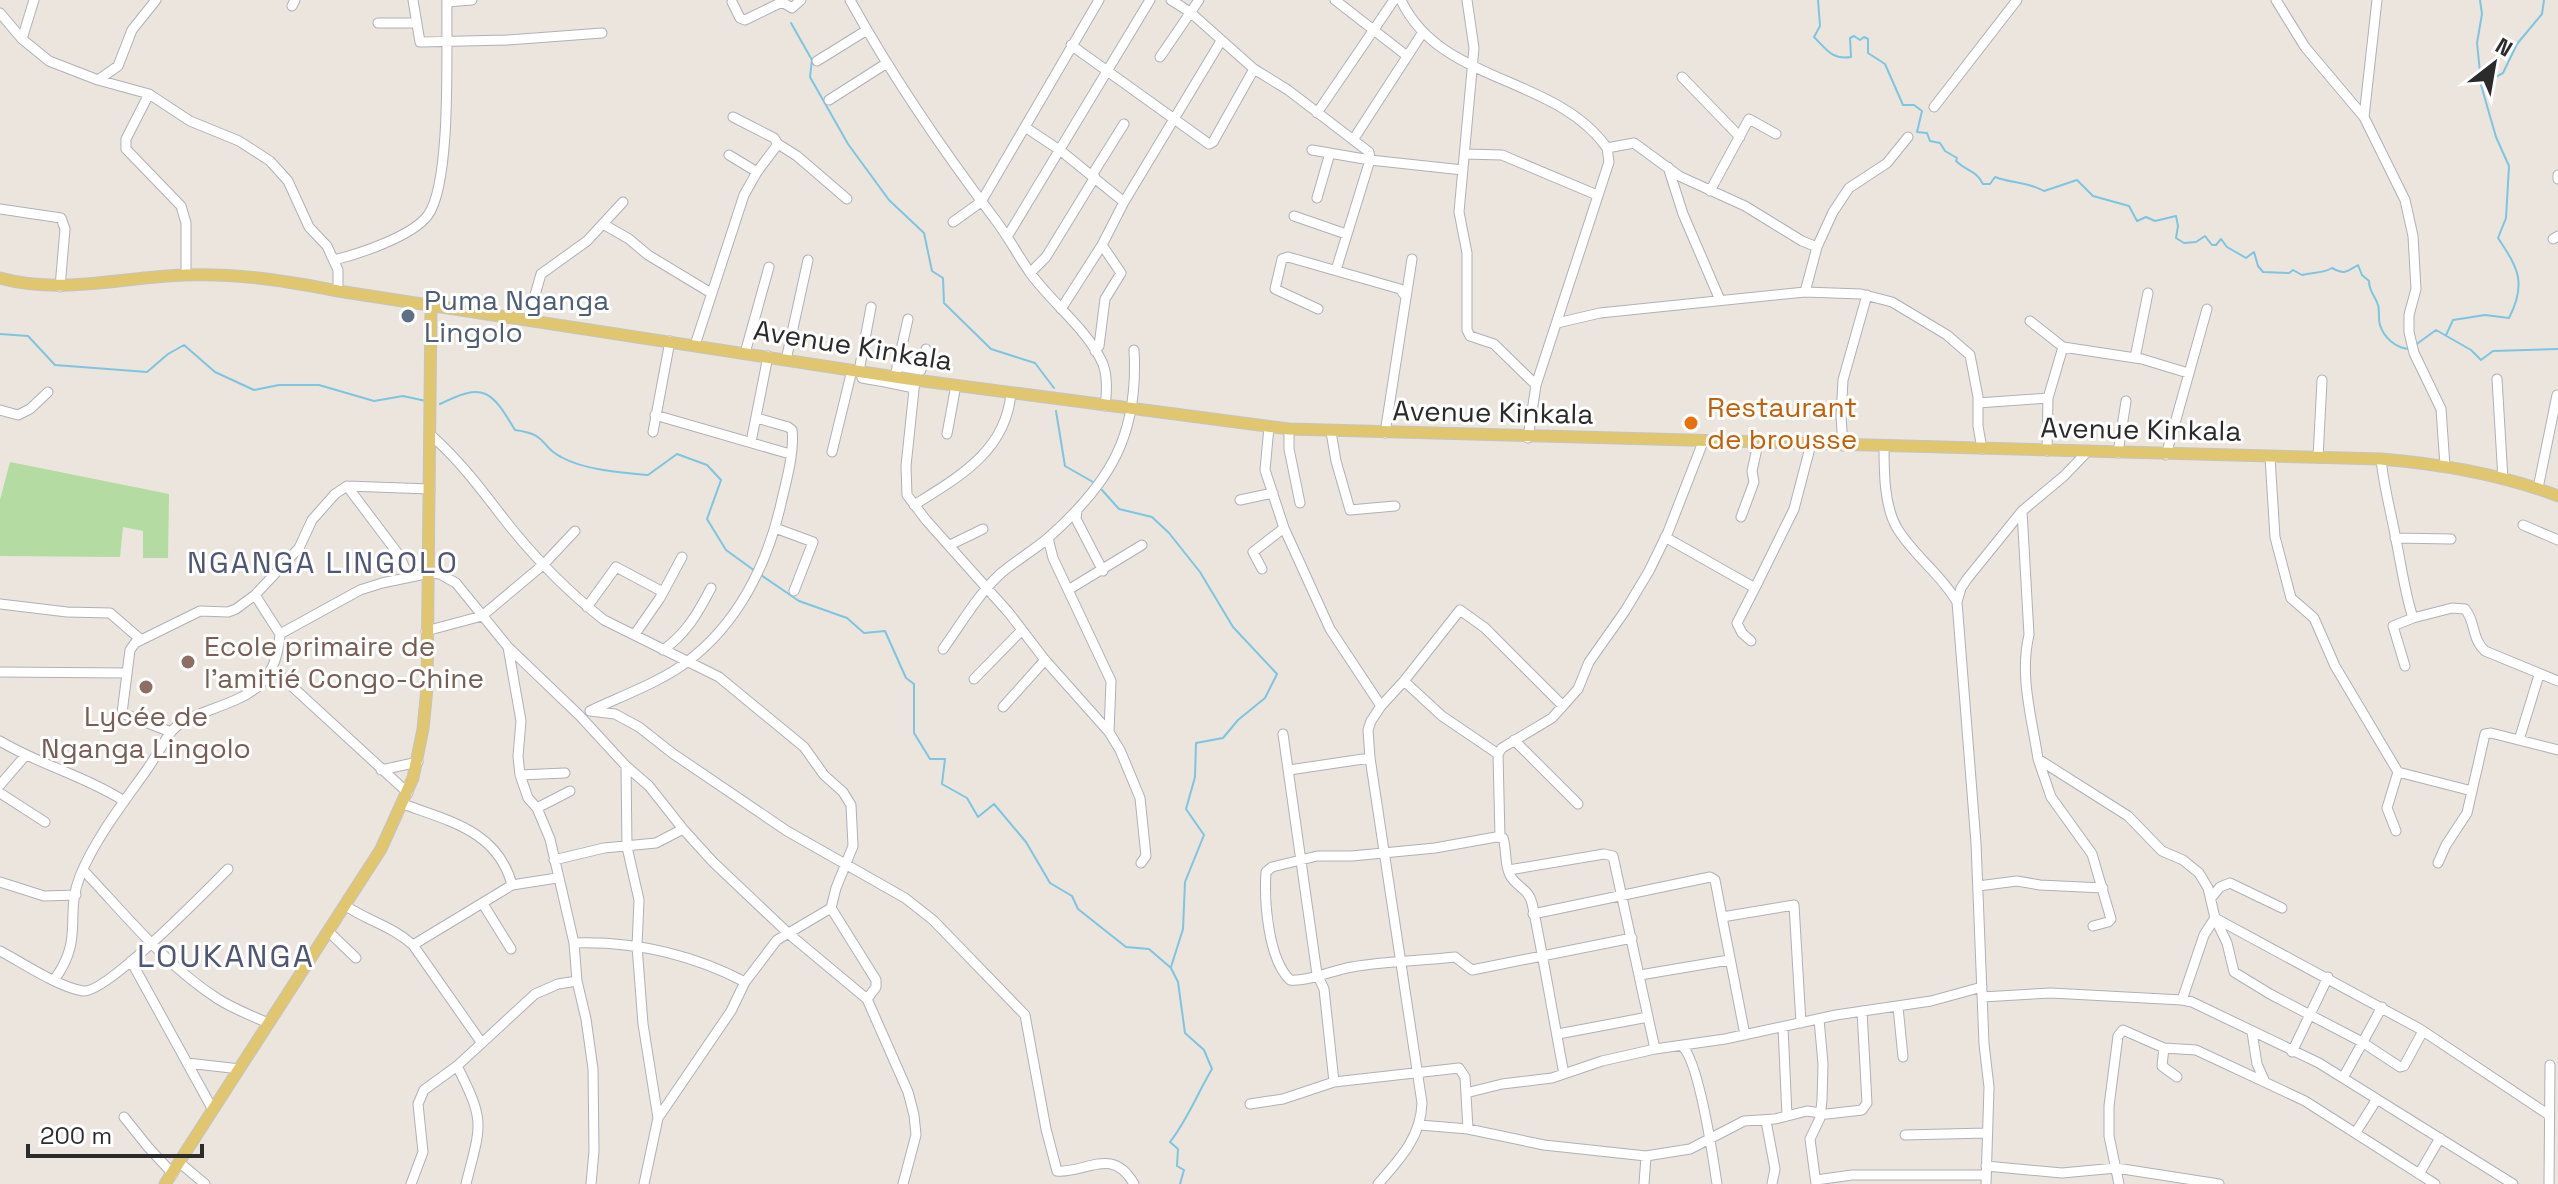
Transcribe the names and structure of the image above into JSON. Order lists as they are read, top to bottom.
{
  "streets": {
    "main road": ["Avenue Kinkala"]
  },
  "districts": ["NGANGA LINGOLO", "LOUKANGA"],
  "places": [
    "Puma Nganga Lingolo",
    "Restaurant de brousse",
    "Ecole primaire de l’amitié Congo-Chine",
    "Lycée de Nganga Lingolo"
  ],
  "scale_bar": "200 m",
  "north": "top right"
}
